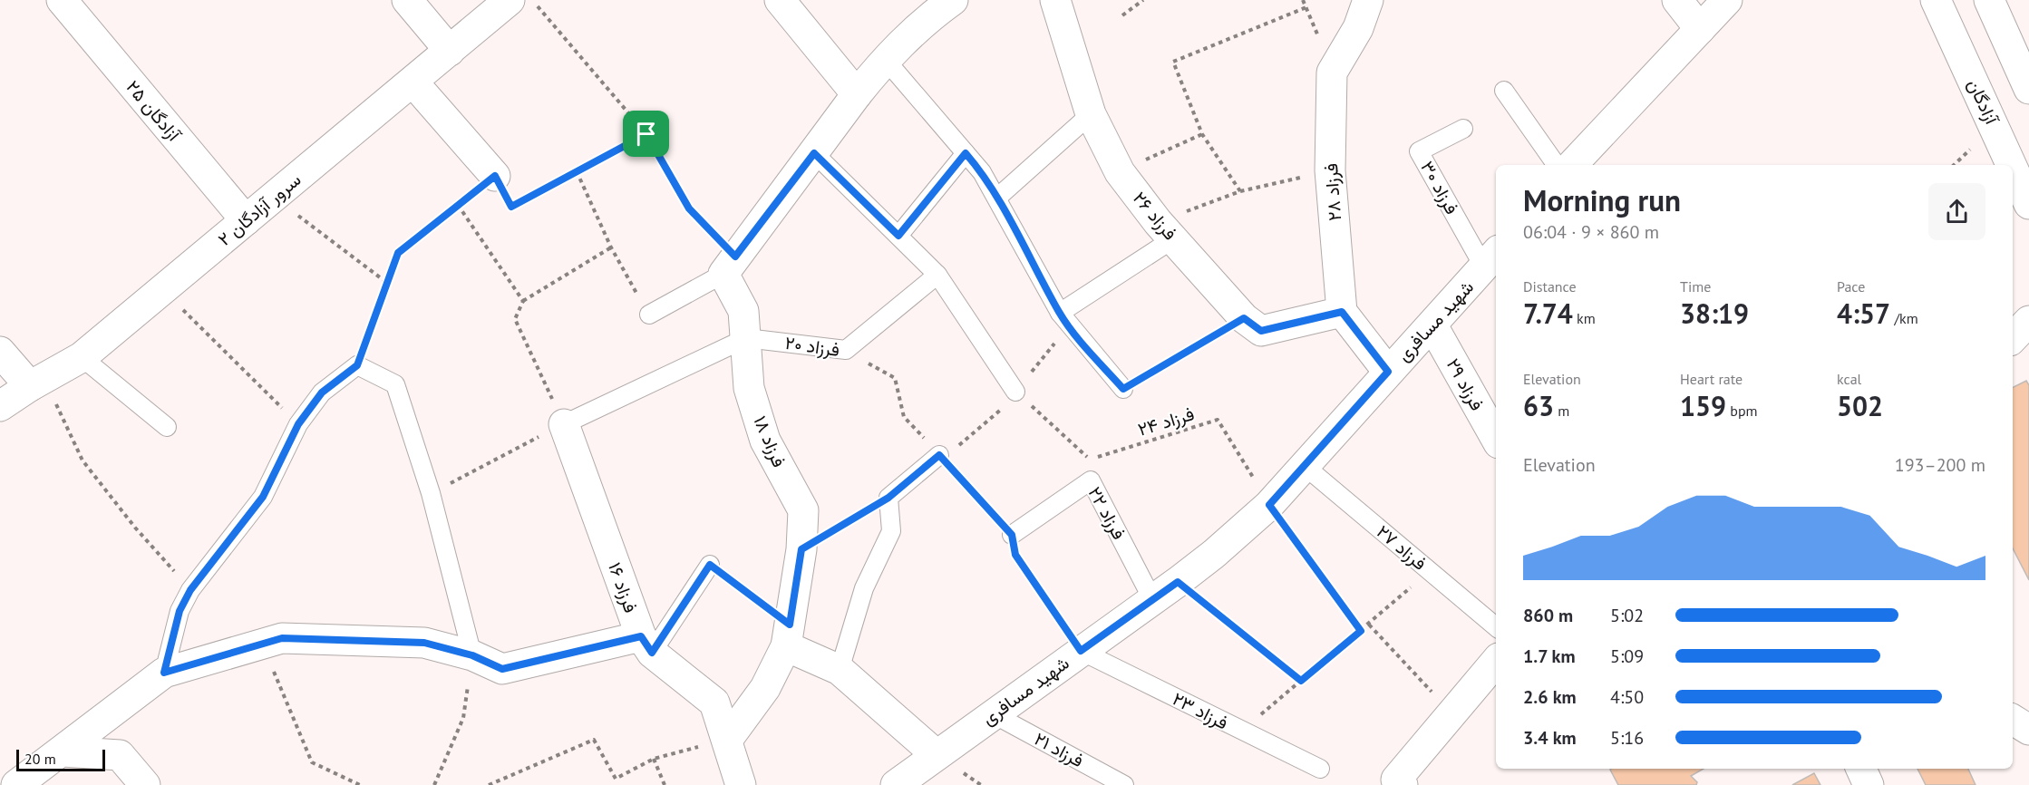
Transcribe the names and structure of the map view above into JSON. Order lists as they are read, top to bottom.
{
  "streets": {
    "street": [
      "آزادگان",
      "آزادگان ۲۵",
      "فرزاد ۲۸",
      "سرور آزادگان ۲",
      "فرزاد ۲۶",
      "شهید مسافری",
      "فرزاد ۲۹",
      "فرزاد ۱۸",
      "فرزاد ۱۶"
    ],
    "lane": [
      "فرزاد ۳۰",
      "فرزاد ۲۰",
      "فرزاد ۲۲",
      "فرزاد ۲۷",
      "فرزاد ۲۳",
      "فرزاد ۲۱"
    ],
    "path": ["فرزاد ۲۴"]
  },
  "crossings": [
    ["آزادگان ۲۵", "سرور آزادگان ۲"],
    ["فرزاد ۳۰", "شهید مسافری"],
    ["فرزاد ۲۸", "فرزاد ۲۶"],
    ["شهید مسافری", "فرزاد ۲۰"],
    ["شهید مسافری", "فرزاد ۲۹"],
    ["شهید مسافری", "فرزاد ۲۴"],
    ["شهید مسافری", "فرزاد ۲۲"],
    ["شهید مسافری", "فرزاد ۲۷"],
    ["شهید مسافری", "فرزاد ۲۳"],
    ["شهید مسافری", "فرزاد ۲۱"],
    ["فرزاد ۲۰", "فرزاد ۱۸"],
    ["فرزاد ۲۰", "فرزاد ۲۲"],
    ["فرزاد ۲۰", "فرزاد ۲۳"]
  ],
  "scale_bar": "20 m",
  "page": {
    "heading": ["Morning run", "06:04 · 9 × 860 m"],
    "stats": [
      ["Distance", "7.74 km"],
      ["Time", "38:19"],
      ["Pace", "4:57 /km"],
      ["Elevation", "63 m"],
      ["Heart rate", "159 bpm"],
      ["kcal", "502"]
    ],
    "chart": ["Elevation", "193–200 m"],
    "list": [
      {
        "name": "860 m",
        "note": "5:02"
      },
      {
        "name": "1.7 km",
        "note": "5:09"
      },
      {
        "name": "2.6 km",
        "note": "4:50"
      },
      {
        "name": "3.4 km",
        "note": "5:16"
      }
    ],
    "scale": "20 m"
  }
}
